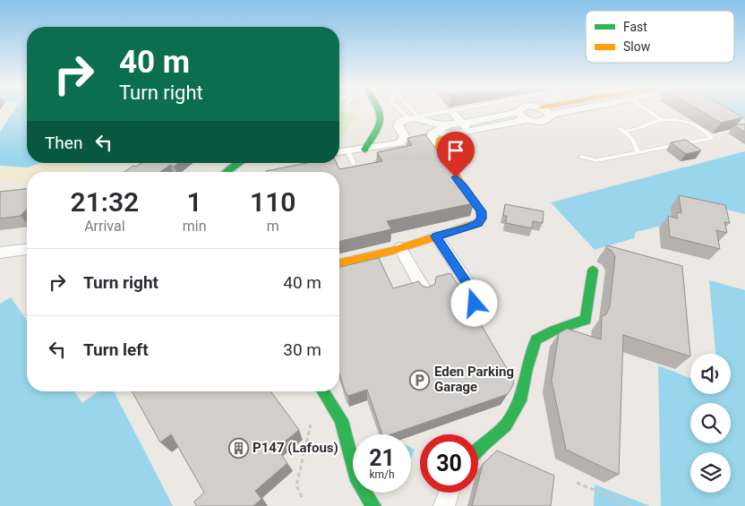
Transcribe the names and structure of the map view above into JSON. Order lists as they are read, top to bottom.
{
  "places": {
    "parking": ["Eden Parking Garage"],
    "building": ["P147 (Lafous)"]
  },
  "legend": ["Fast", "Slow"],
  "page": {
    "turn": ["40 m", "Turn right"],
    "then": "Then",
    "eta": [
      "21:32",
      "Arrival",
      "1",
      "min",
      "110",
      "m"
    ],
    "list": [
      {
        "name": "Turn right",
        "value": "40 m"
      },
      {
        "name": "Turn left",
        "value": "30 m"
      }
    ],
    "speed": "21 km/h",
    "limit": "30"
  }
}
